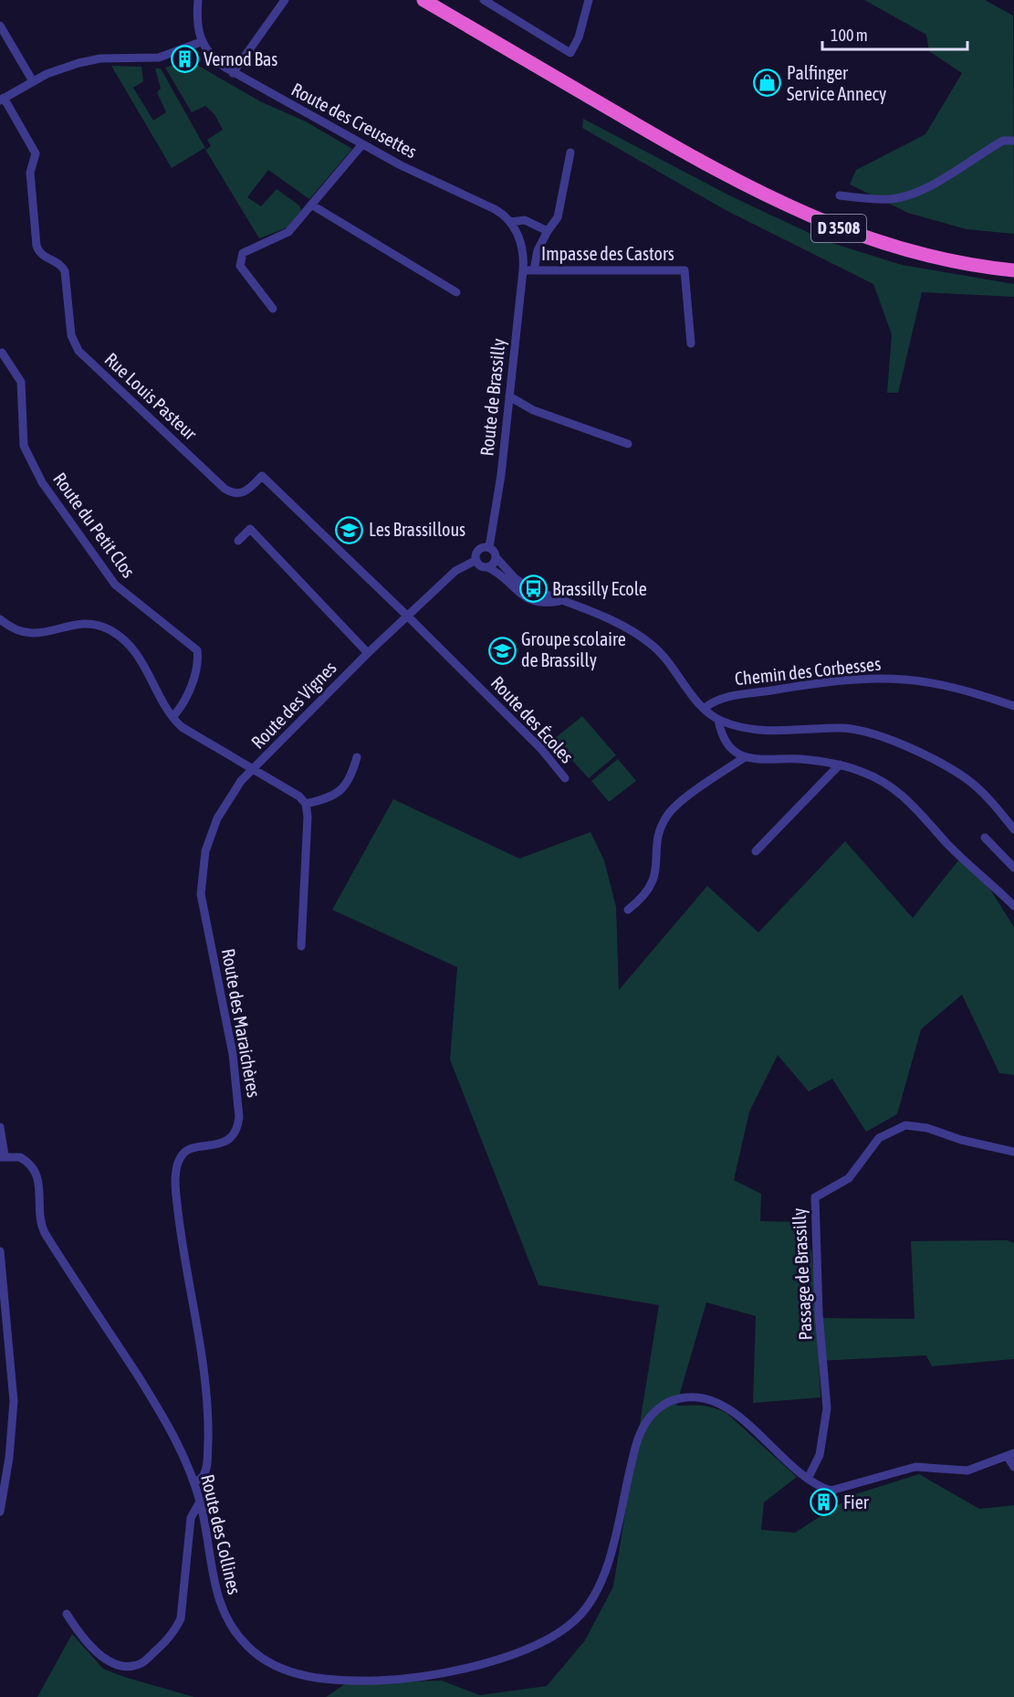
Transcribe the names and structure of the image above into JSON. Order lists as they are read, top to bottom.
{
  "streets": {
    "highway": ["D 3508"],
    "street": [
      "Route des Creusettes",
      "Impasse des Castors",
      "Rue Louis Pasteur",
      "Route de Brassilly",
      "Route du Petit Clos",
      "Chemin des Corbesses",
      "Route des Vignes",
      "Route des Écoles",
      "Route des Maraichères",
      "Passage de Brassilly",
      "Route des Collines"
    ]
  },
  "crossings": [
    ["Route des Creusettes", "Route de Brassilly"],
    ["Impasse des Castors", "Route de Brassilly"],
    ["Rue Louis Pasteur", "Route des Vignes"],
    ["Rue Louis Pasteur", "Route des Écoles"],
    ["Route de Brassilly", "Route des Vignes"],
    ["Route du Petit Clos", "Route des Vignes"],
    ["Route des Vignes", "Route des Écoles"],
    ["Route des Vignes", "Route des Maraichères"],
    ["Route des Maraichères", "Route des Collines"],
    ["Passage de Brassilly", "Route des Collines"]
  ],
  "places": {
    "building": ["Vernod Bas", "Fier"],
    "shop": ["Palfinger Service Annecy"],
    "school or university": ["Les Brassillous", "Groupe scolaire de Brassilly"],
    "bus stop": ["Brassilly Ecole"]
  },
  "scale_bar": "100 m"
}
